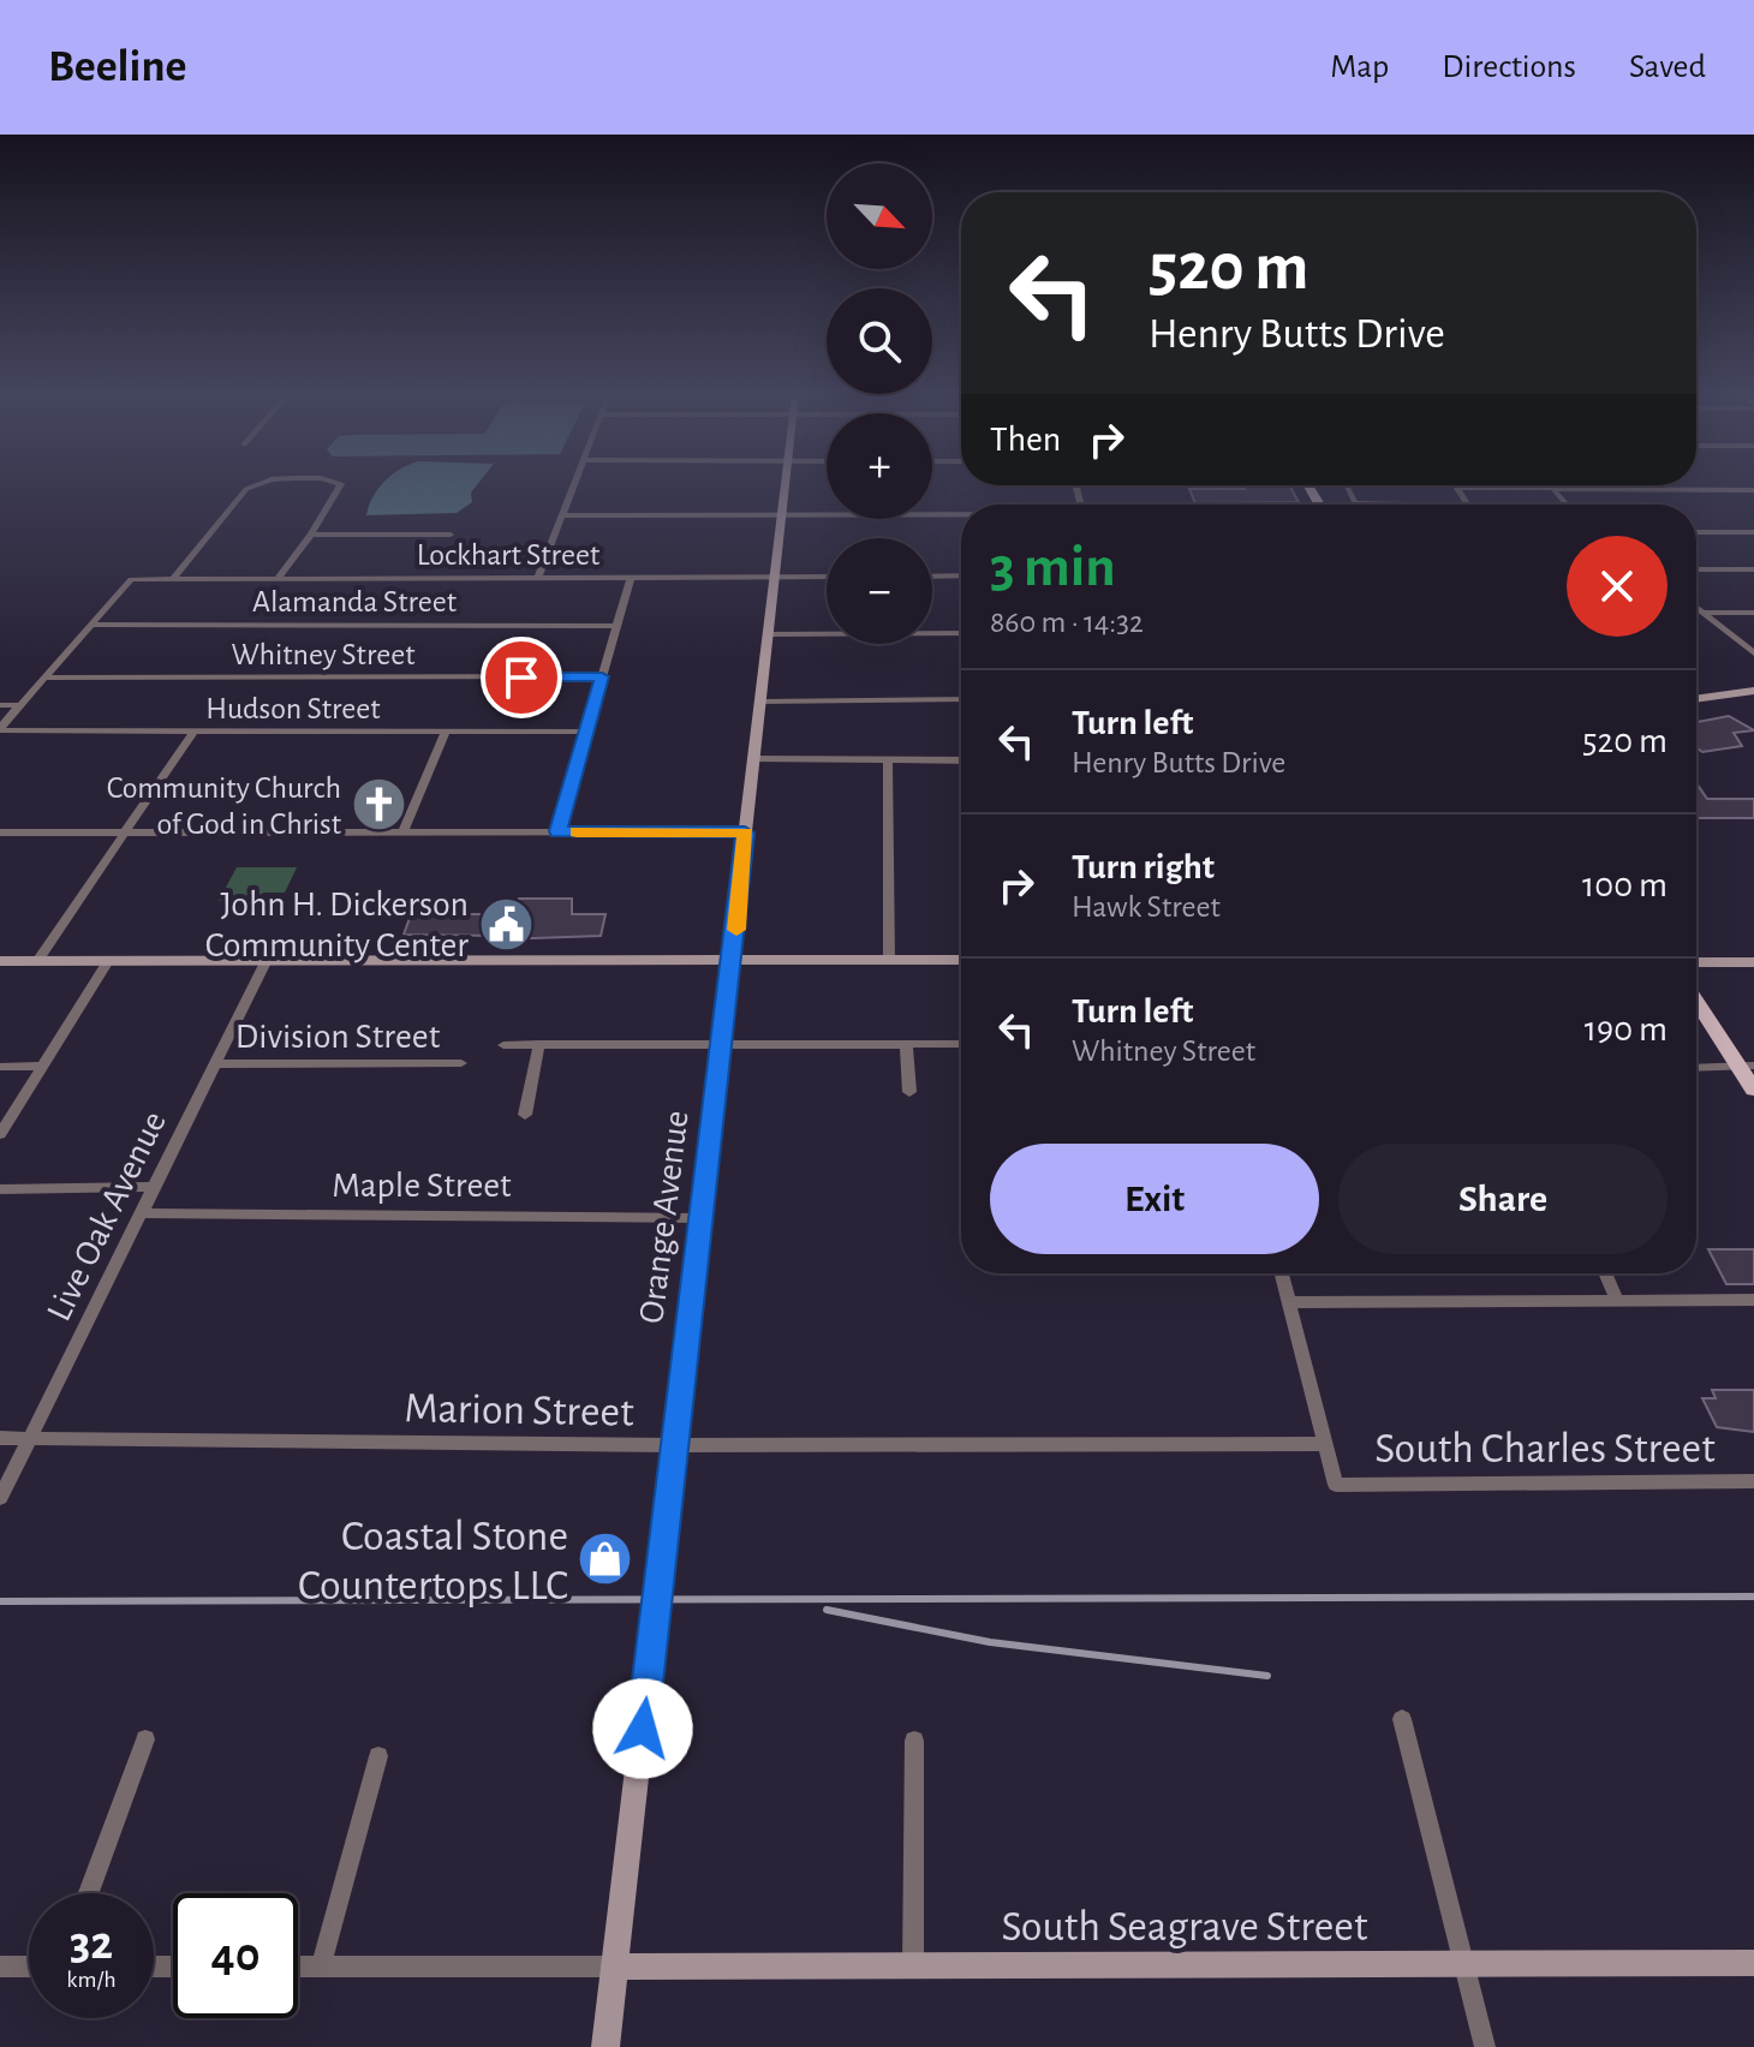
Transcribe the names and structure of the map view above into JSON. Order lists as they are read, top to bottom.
{
  "streets": {
    "street": [
      "Lockhart Street",
      "Alamanda Street",
      "Whitney Street",
      "Hudson Street",
      "Division Street",
      "Maple Street",
      "Live Oak Avenue",
      "Orange Avenue",
      "Marion Street",
      "South Charles Street",
      "South Seagrave Street"
    ]
  },
  "crossings": [
    ["Lockhart Street", "Alamanda Street"],
    ["Lockhart Street", "Orange Avenue"],
    ["Division Street", "Live Oak Avenue"],
    ["Maple Street", "Live Oak Avenue"],
    ["Maple Street", "Orange Avenue"],
    ["Live Oak Avenue", "Marion Street"],
    ["Orange Avenue", "Marion Street"],
    ["Orange Avenue", "South Seagrave Street"],
    ["Marion Street", "South Charles Street"]
  ],
  "places": {
    "church": ["Community Church of God in Christ"],
    "public building": ["John H. Dickerson Community Center"],
    "shop": ["Coastal Stone Countertops LLC"]
  },
  "north": "bottom right",
  "page": {
    "header": "Beeline",
    "nav": ["Map", "Directions", "Saved"],
    "map_buttons": ["+", "−"],
    "turn": ["520 m", "Henry Butts Drive"],
    "then": "Then",
    "heading": ["3 min", "860 m · 14:32"],
    "list": [
      {
        "name": "Turn left",
        "note": "Henry Butts Drive",
        "value": "520 m"
      },
      {
        "name": "Turn right",
        "note": "Hawk Street",
        "value": "100 m"
      },
      {
        "name": "Turn left",
        "note": "Whitney Street",
        "value": "190 m"
      }
    ],
    "buttons": ["Exit", "Share"],
    "speed": "32 km/h",
    "limit": "40"
  }
}
